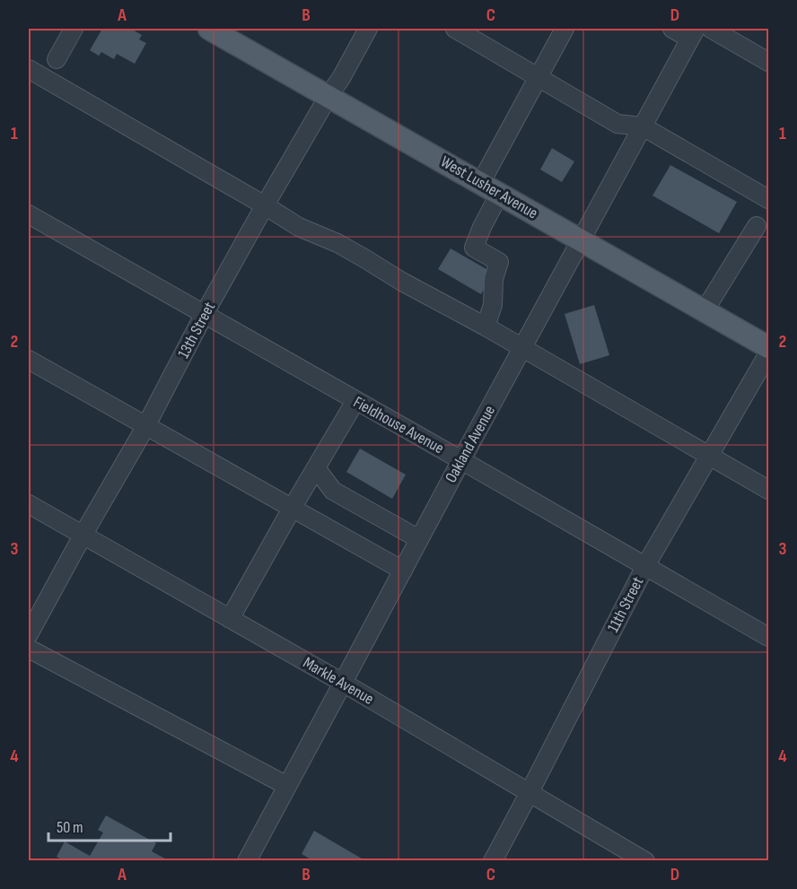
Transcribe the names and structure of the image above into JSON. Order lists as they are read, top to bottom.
{
  "streets": {
    "main road": ["West Lusher Avenue"],
    "street": [
      "13th Street",
      "Fieldhouse Avenue",
      "Oakland Avenue",
      "11th Street",
      "Markle Avenue"
    ]
  },
  "crossings": [
    ["West Lusher Avenue", "13th Street"],
    ["West Lusher Avenue", "Oakland Avenue"],
    ["13th Street", "Fieldhouse Avenue"],
    ["13th Street", "Markle Avenue"],
    ["Fieldhouse Avenue", "Oakland Avenue"],
    ["Fieldhouse Avenue", "11th Street"],
    ["Oakland Avenue", "Markle Avenue"],
    ["11th Street", "Markle Avenue"]
  ],
  "scale_bar": "50 m",
  "grid": {
    "columns": [
      "A",
      "B",
      "C",
      "D"
    ],
    "rows": [
      "1",
      "2",
      "3",
      "4"
    ]
  }
}
